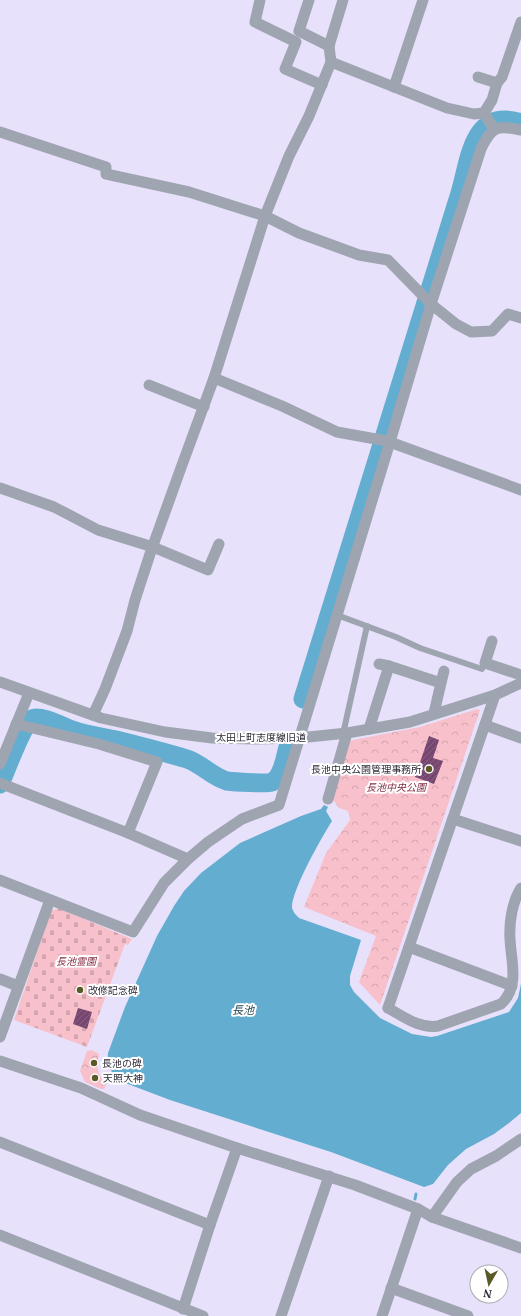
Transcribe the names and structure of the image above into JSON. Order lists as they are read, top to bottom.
{
  "streets": {
    "street": ["太田上町志度線旧道"]
  },
  "water": ["長池"],
  "parks": ["長池中央公園", "長池霊園"],
  "places": [
    "長池中央公園管理事務所",
    "改修記念碑",
    "長池の碑",
    "天照大神"
  ],
  "north": "bottom"
}
